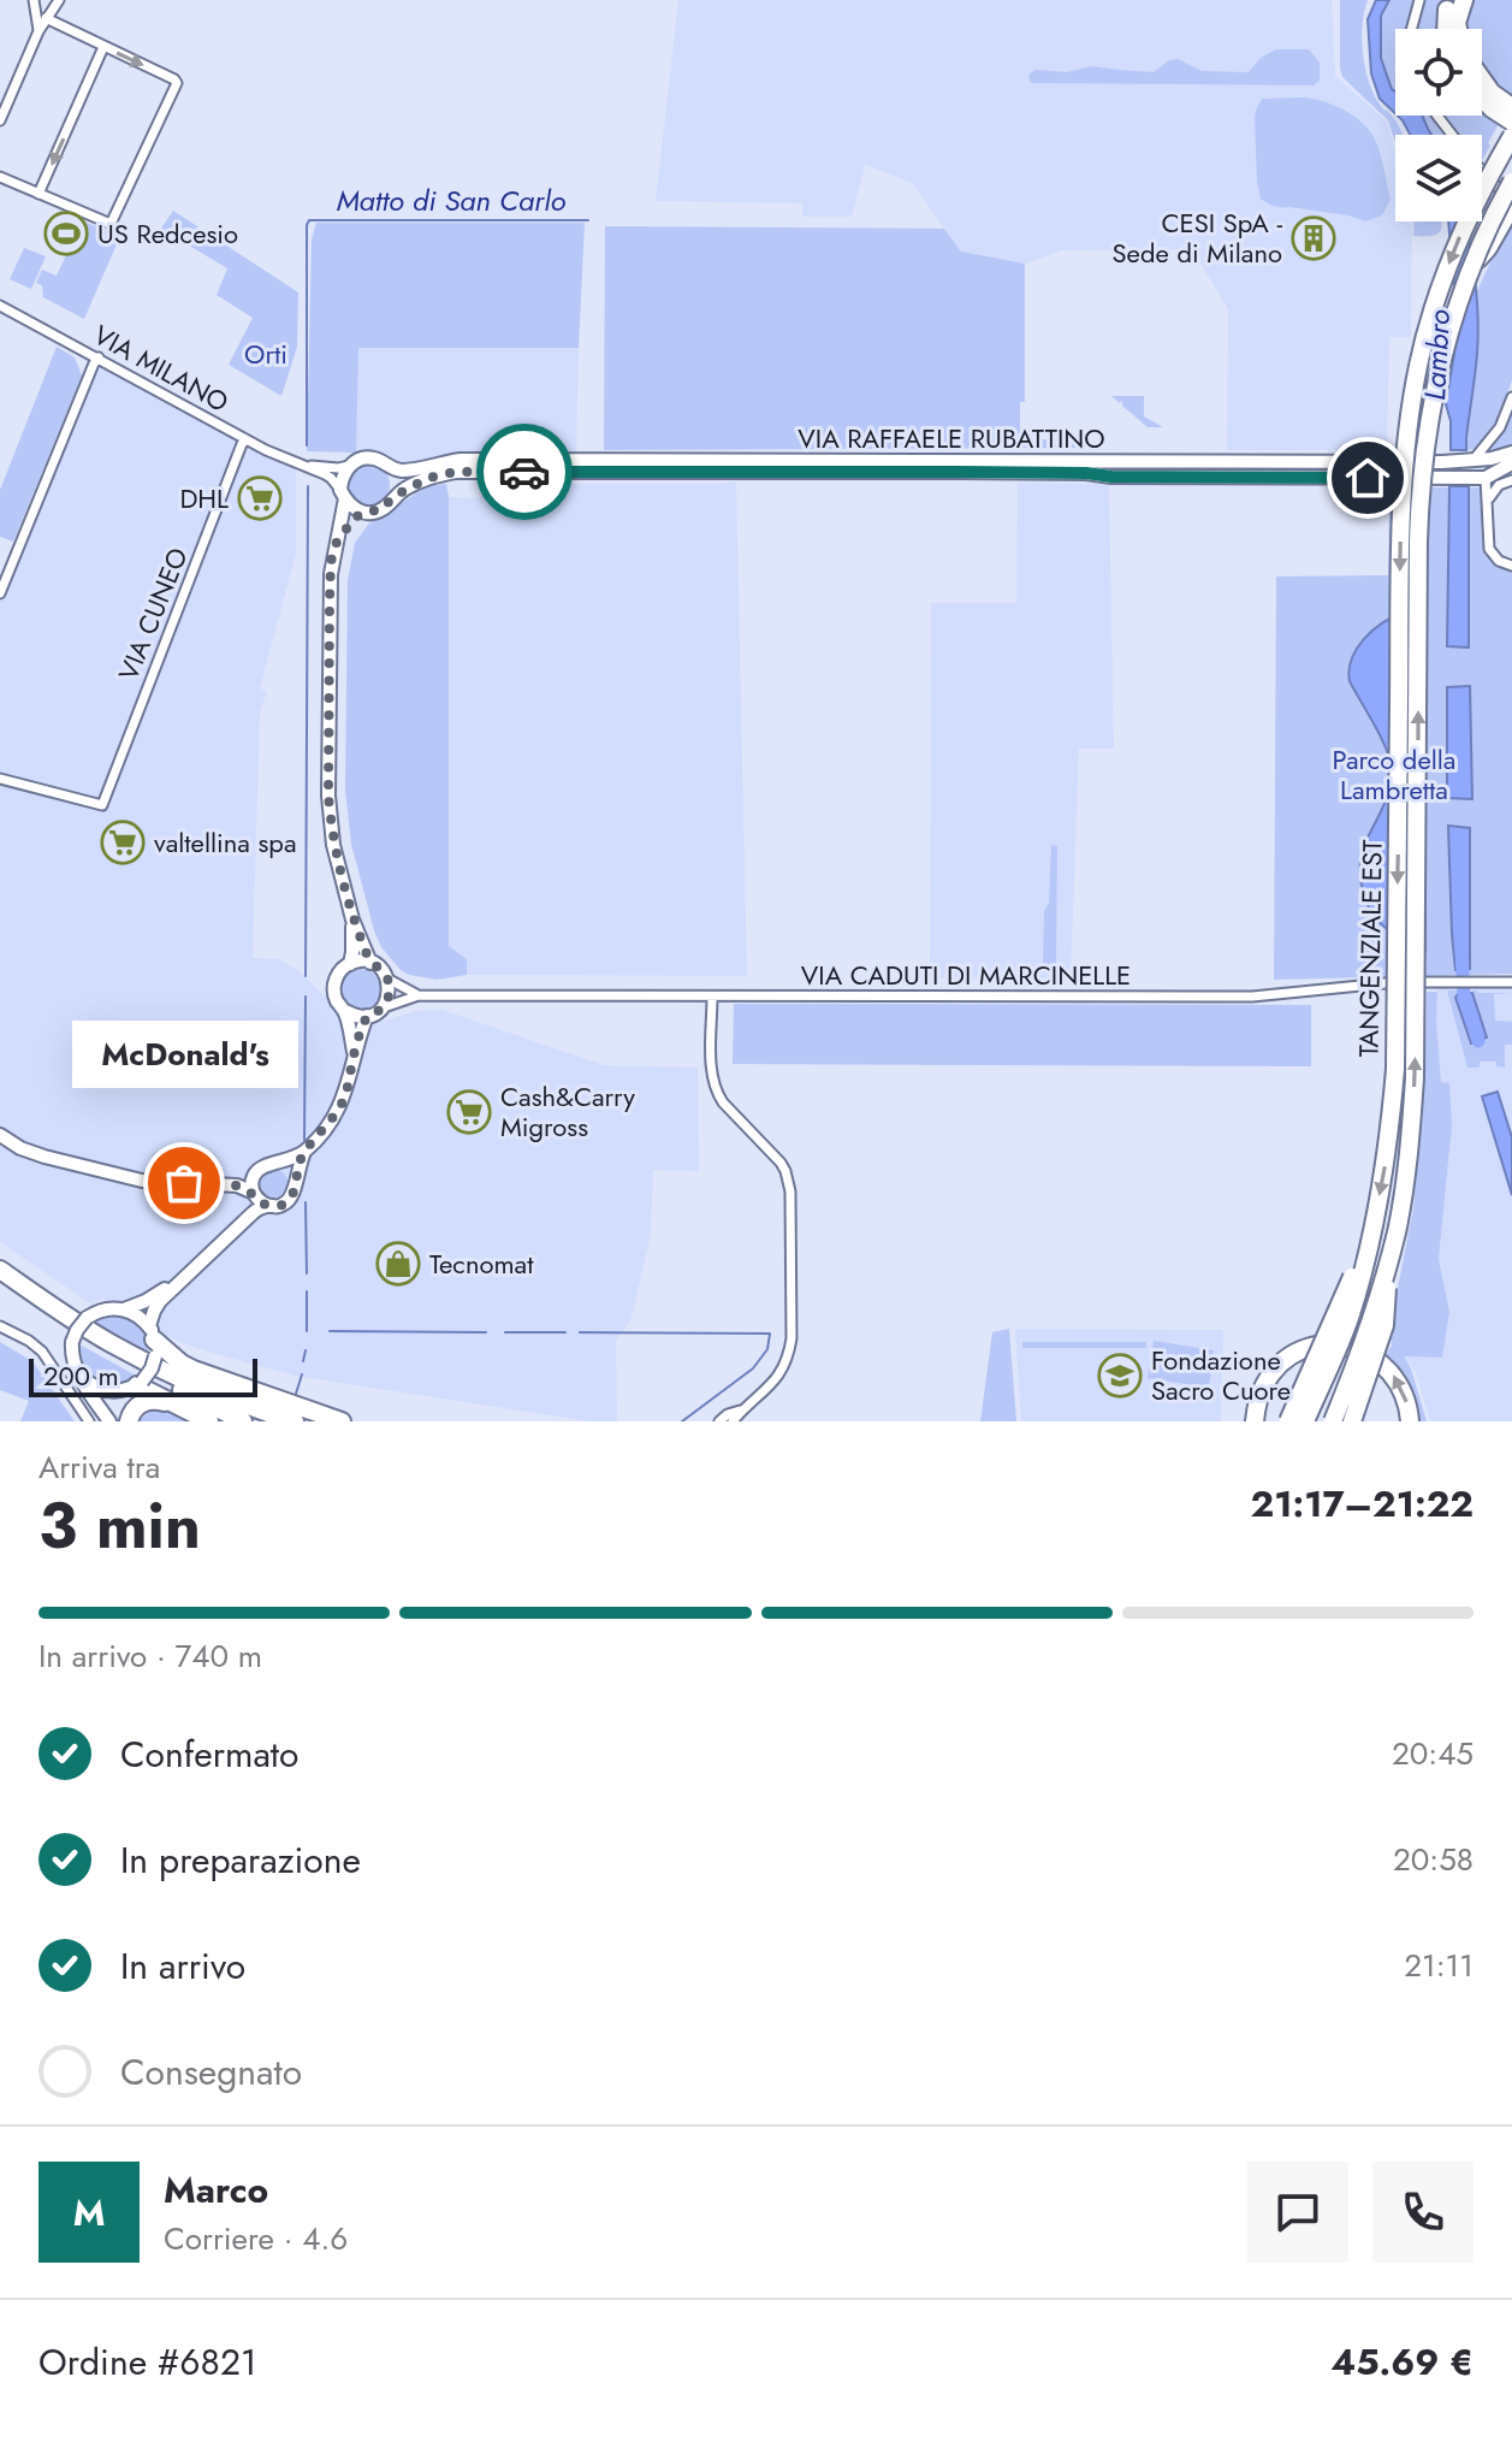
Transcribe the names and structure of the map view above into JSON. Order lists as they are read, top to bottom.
{
  "streets": {
    "highway": ["TANGENZIALE EST"],
    "street": [
      "VIA MILANO",
      "VIA RAFFAELE RUBATTINO",
      "VIA CUNEO",
      "VIA CADUTI DI MARCINELLE"
    ]
  },
  "crossings": [
    ["VIA MILANO", "VIA RAFFAELE RUBATTINO"],
    ["VIA MILANO", "VIA CUNEO"]
  ],
  "water": ["Matto di San Carlo", "Lambro"],
  "parks": ["Orti", "Parco della Lambretta"],
  "places": {
    "sports": ["US Redcesio"],
    "building": ["CESI SpA - Sede di Milano"],
    "supermarket": ["DHL", "valtellina spa", "Cash&Carry Migross"],
    "other": ["McDonald's"],
    "shop": ["Tecnomat"],
    "school or university": ["Fondazione Sacro Cuore"]
  },
  "scale_bar": "200 m",
  "page": {
    "bubble": "McDonald's",
    "scale": "200 m",
    "heading": ["3 min", "Arriva tra", "21:17–21:22"],
    "panel": [
      "Marco",
      "Corriere · 4.6",
      "Ordine #6821",
      "45.69 €"
    ],
    "bar": "In arrivo · 740 m",
    "list": [
      ["Confermato", "20:45"],
      ["In preparazione", "20:58"],
      ["In arrivo", "21:11"],
      "Consegnato"
    ],
    "round": "M"
  }
}
